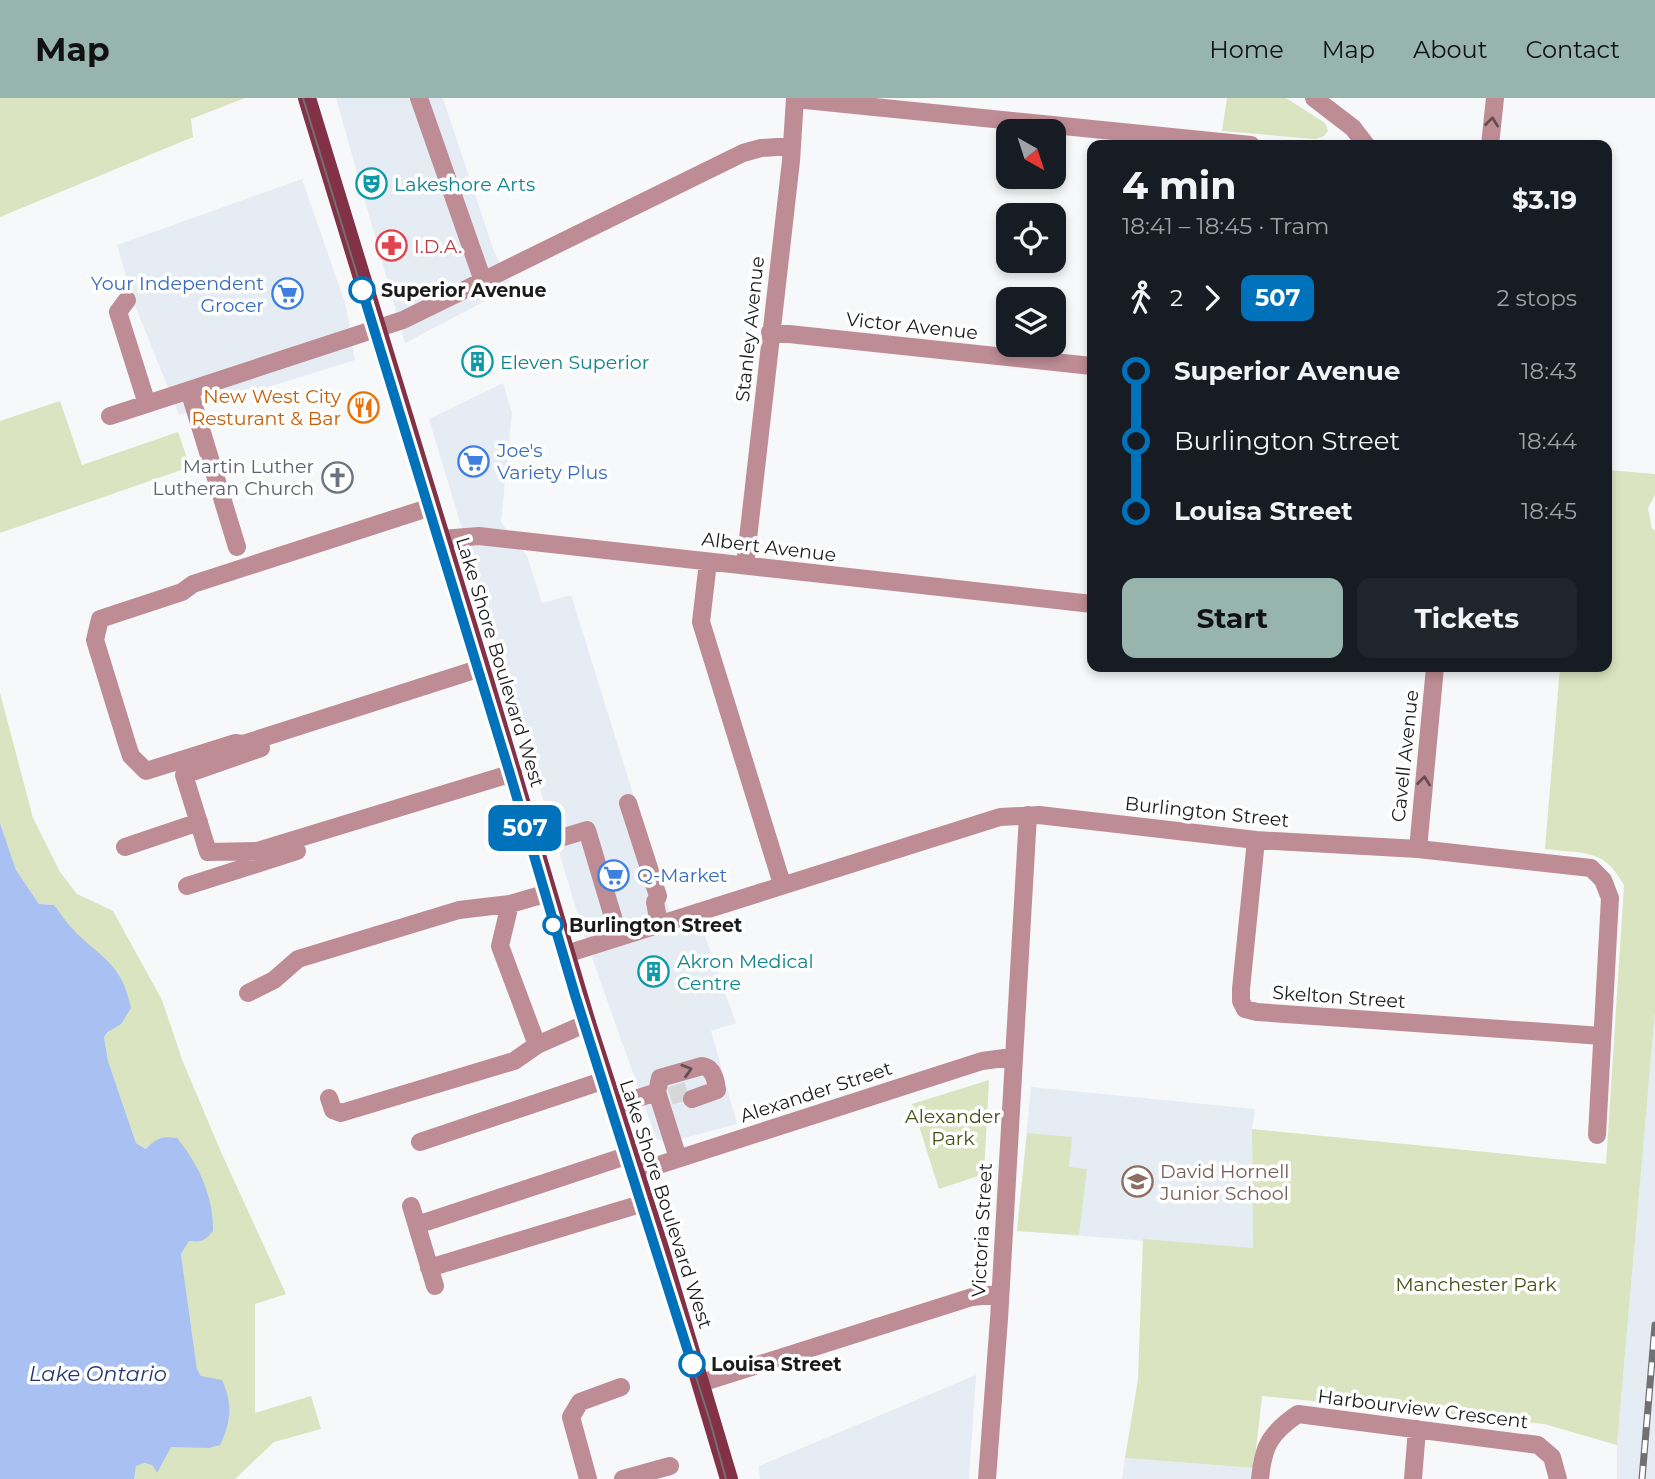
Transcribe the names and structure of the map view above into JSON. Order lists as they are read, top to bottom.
{
  "streets": {
    "main road": ["Lake Shore Boulevard West"],
    "street": [
      "Victor Avenue",
      "Stanley Avenue",
      "Albert Avenue",
      "Cavell Avenue",
      "Burlington Street",
      "Skelton Street",
      "Alexander Street",
      "Victoria Street",
      "Harbourview Crescent"
    ]
  },
  "crossings": [
    ["Victor Avenue", "Stanley Avenue"],
    ["Stanley Avenue", "Albert Avenue"],
    ["Albert Avenue", "Lake Shore Boulevard West"],
    ["Lake Shore Boulevard West", "Burlington Street"],
    ["Lake Shore Boulevard West", "Alexander Street"],
    ["Cavell Avenue", "Burlington Street"],
    ["Burlington Street", "Skelton Street"],
    ["Burlington Street", "Victoria Street"],
    ["Alexander Street", "Victoria Street"]
  ],
  "one_way": ["Cavell Avenue"],
  "water": ["Lake Ontario"],
  "parks": ["Alexander Park", "Manchester Park"],
  "places": {
    "theatre": ["Lakeshore Arts"],
    "pharmacy": ["I.D.A."],
    "other": ["Superior Avenue", "Burlington Street", "Louisa Street"],
    "supermarket": ["Your Independent Grocer", "Joe's Variety Plus", "Q-Market"],
    "building": ["Eleven Superior", "Akron Medical Centre"],
    "restaurant": ["New West City Resturant & Bar"],
    "church": ["Martin Luther Lutheran Church"],
    "school or university": ["David Hornell Junior School"]
  },
  "lines": ["tram line 507"],
  "north": "bottom right",
  "page": {
    "header": "Map",
    "nav": [
      "Home",
      "Map",
      "About",
      "Contact"
    ],
    "on_map": "507",
    "heading": ["4 min", "18:41 – 18:45 · Tram", "$3.19"],
    "legs": ["2", "507", "2 stops"],
    "list": [
      {
        "name": "Superior Avenue",
        "value": "18:43"
      },
      {
        "name": "Burlington Street",
        "value": "18:44"
      },
      {
        "name": "Louisa Street",
        "value": "18:45"
      }
    ],
    "buttons": ["Start", "Tickets"]
  }
}
